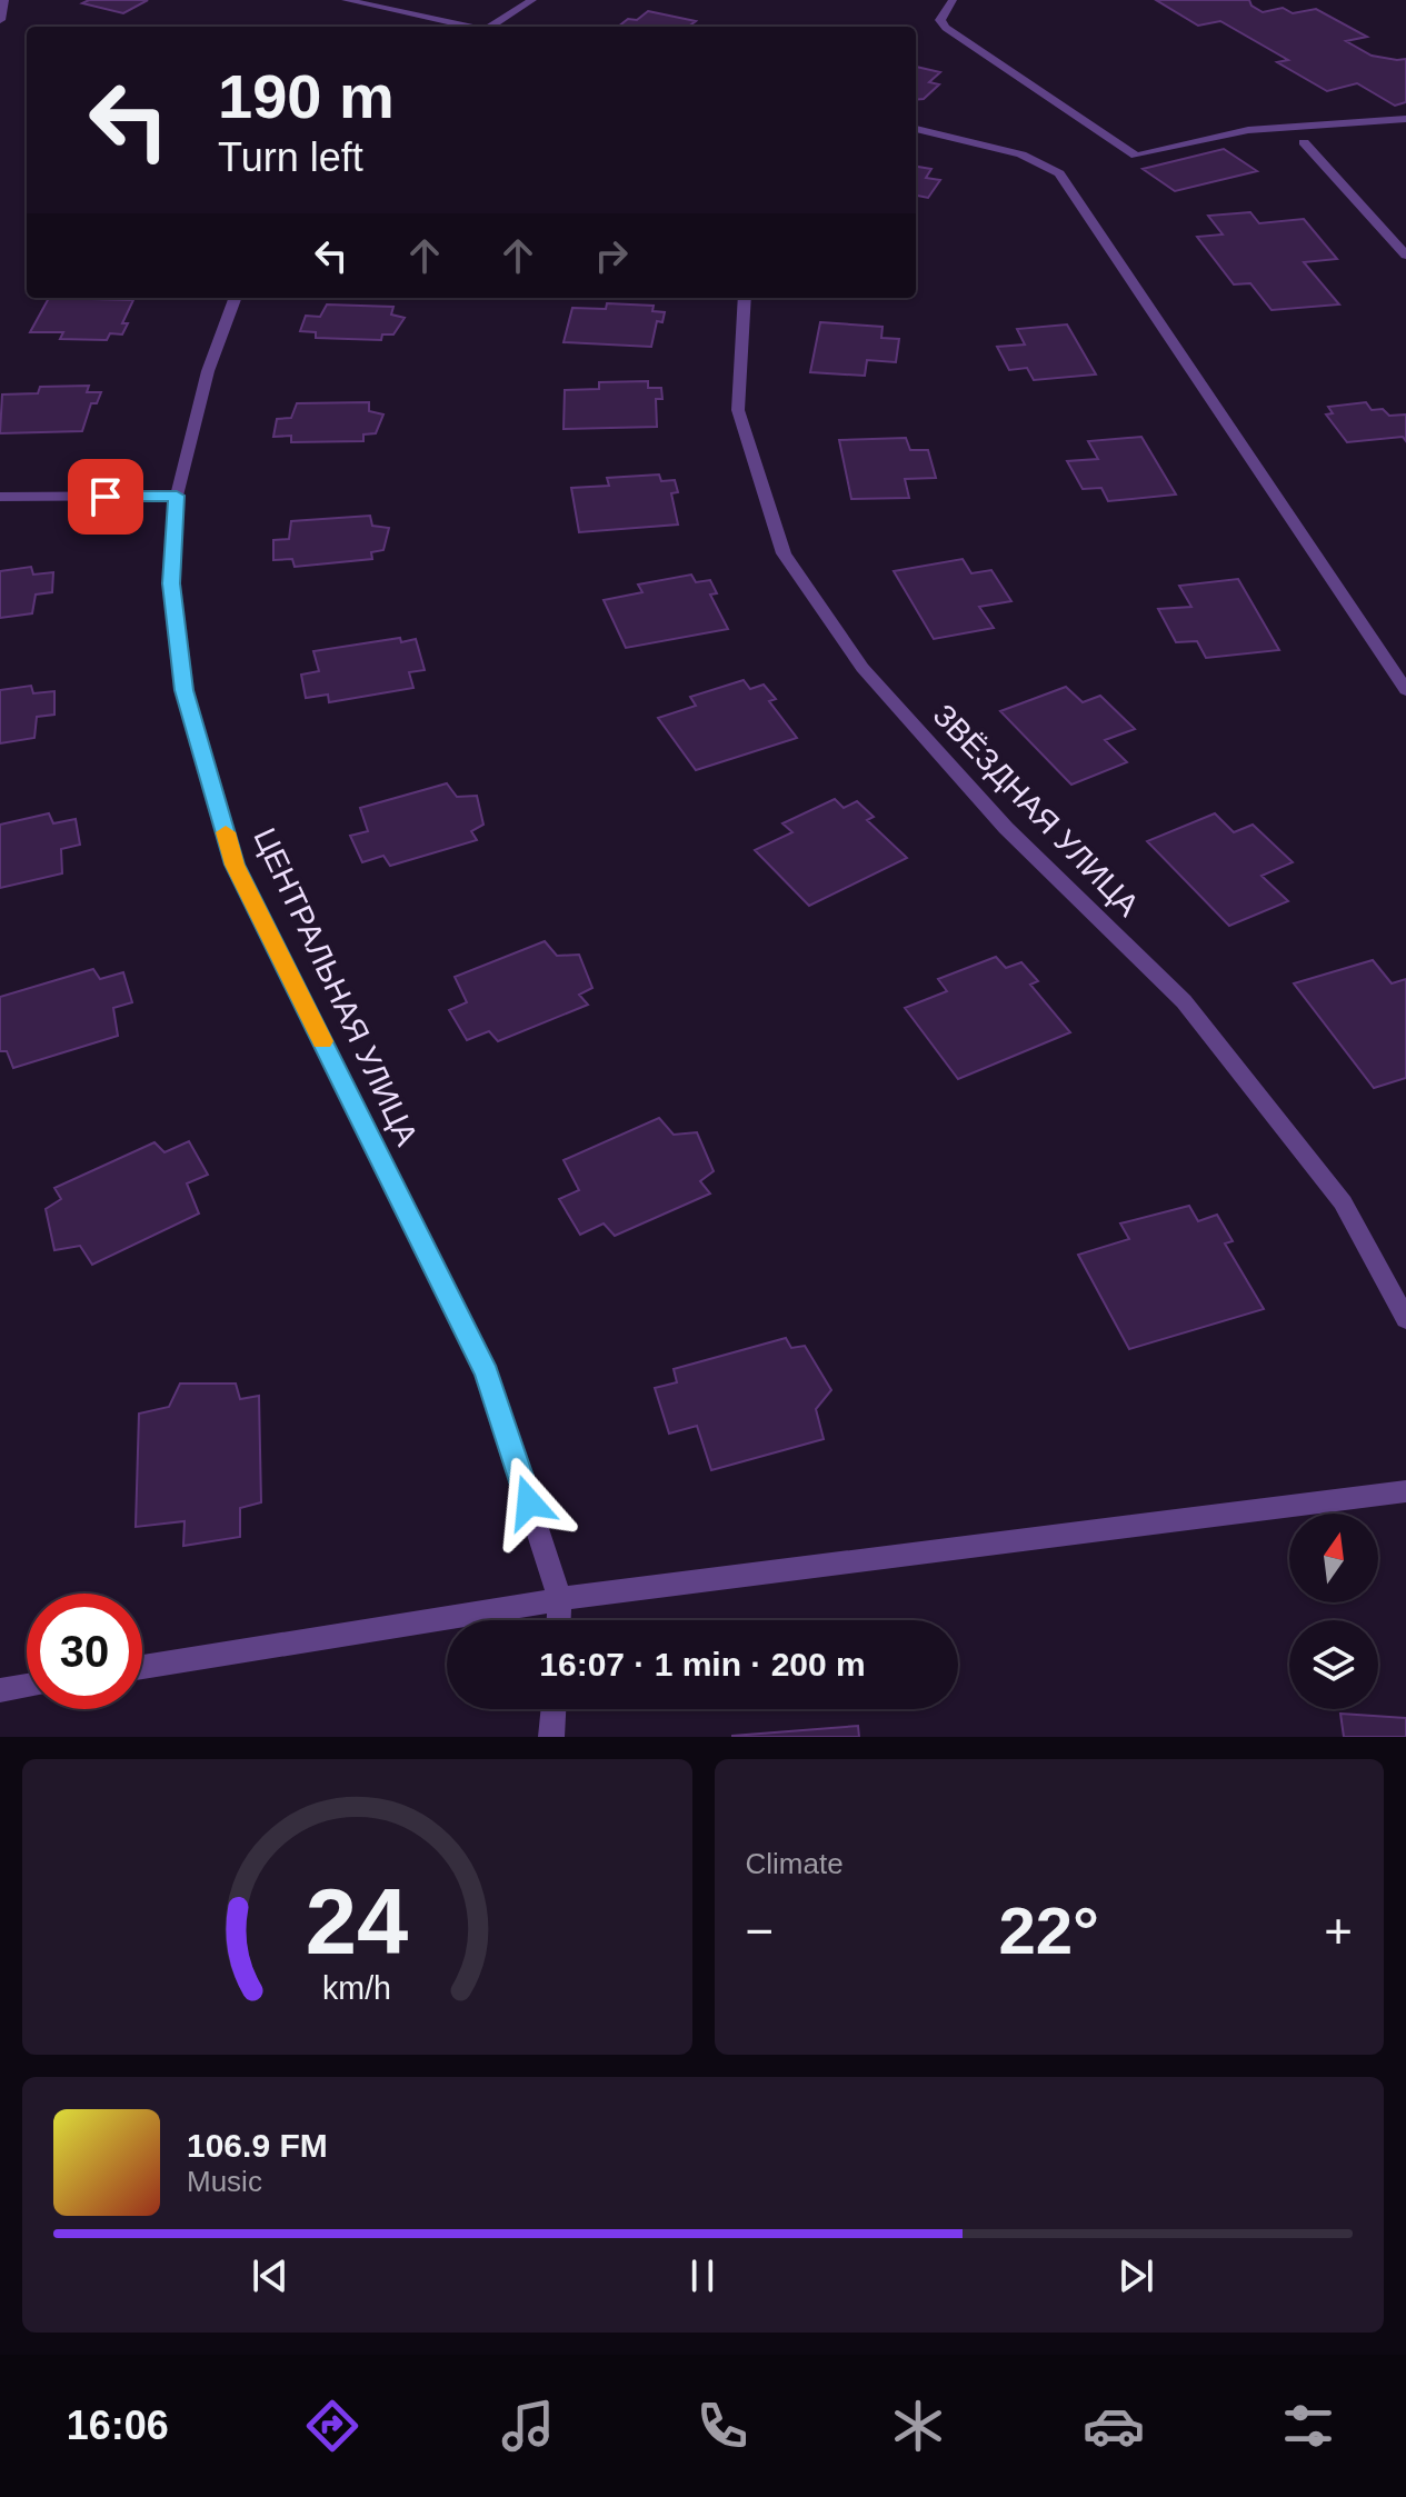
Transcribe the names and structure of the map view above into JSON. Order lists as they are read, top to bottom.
{
  "streets": {
    "street": ["ЗВЁЗДНАЯ УЛИЦА", "ЦЕНТРАЛЬНАЯ УЛИЦА"]
  },
  "north": "top",
  "page": {
    "turn": ["190 m", "Turn left"],
    "limit": "30",
    "trip": "16:07 · 1 min · 200 m",
    "tile": "Climate",
    "heat": ["−", "22°", "+"],
    "song": ["106.9 FM", "Music"],
    "tabs": "16:06",
    "gauge": ["24", "km/h"]
  }
}
